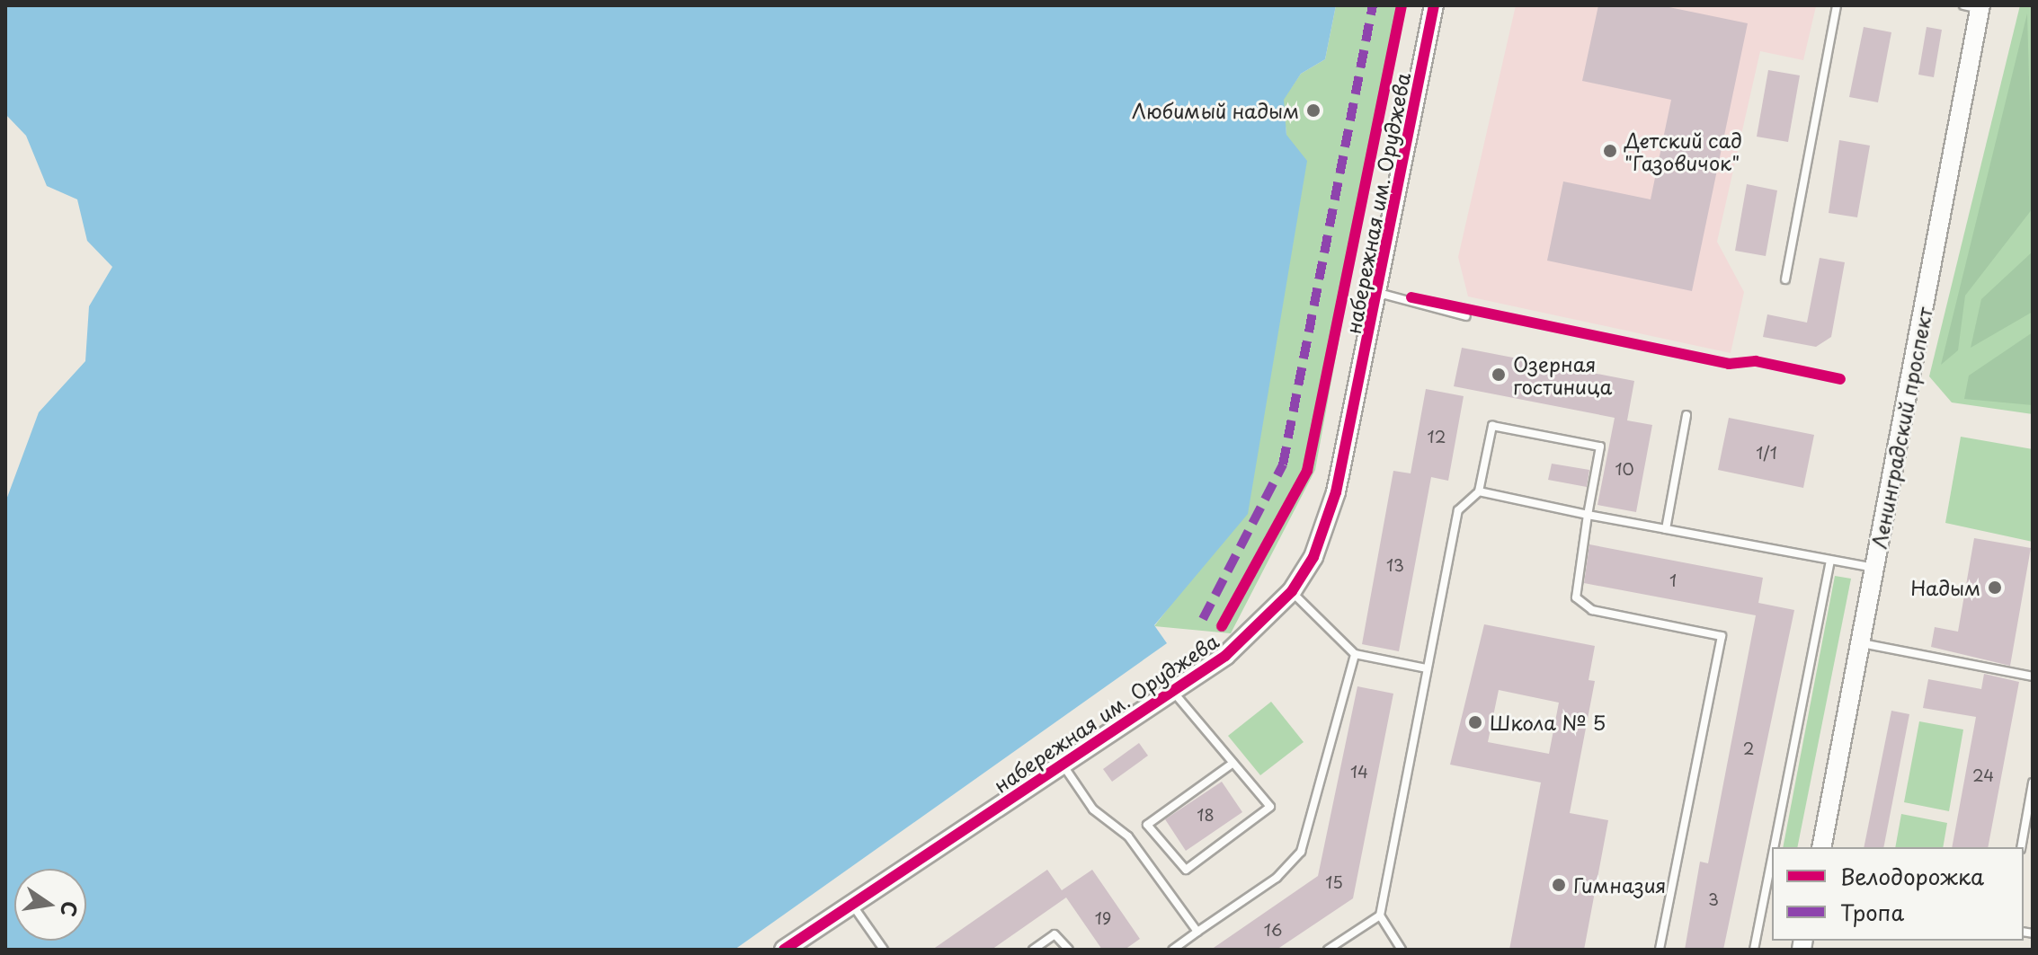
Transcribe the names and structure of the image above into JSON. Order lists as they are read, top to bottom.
{
  "streets": {
    "street": ["набережная им. Оруджева", "Ленинградский проспект"]
  },
  "places": [
    "Любимый надым",
    "Детский сад \"Газовичок\"",
    "Озерная гостиница",
    "Надым",
    "Школа № 5",
    "Гимназия"
  ],
  "house_numbers": [
    "12",
    "1/1",
    "10",
    "13",
    "1",
    "2",
    "14",
    "24",
    "18",
    "15",
    "3",
    "19",
    "16"
  ],
  "legend": ["Велодорожка", "Тропа"],
  "north": "right"
}
